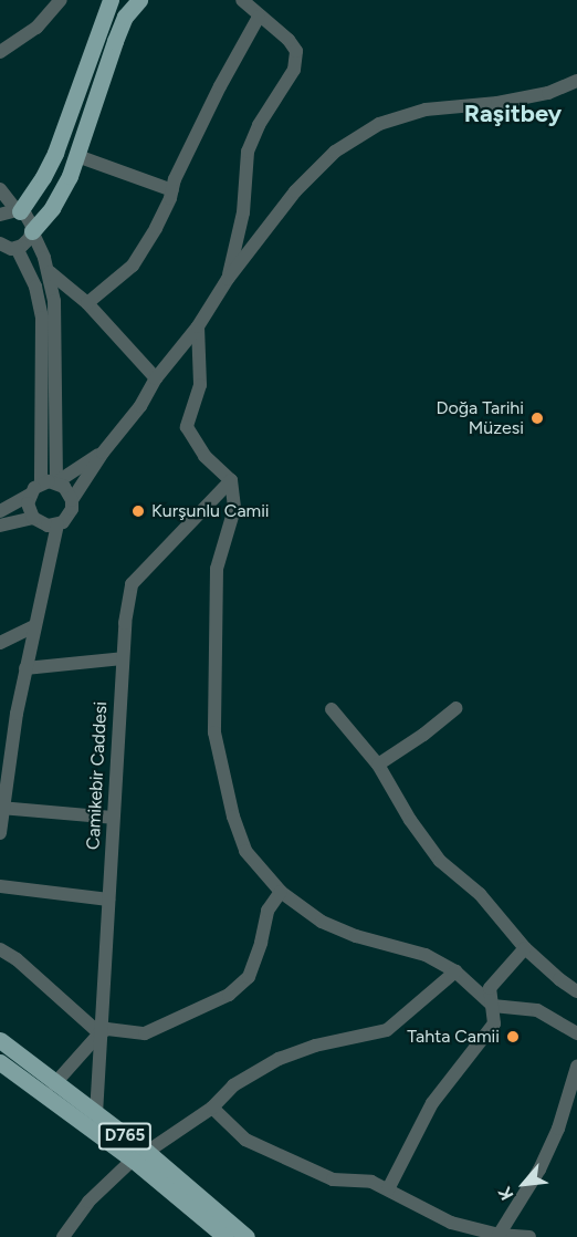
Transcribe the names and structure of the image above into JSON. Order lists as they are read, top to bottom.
{
  "streets": {
    "main road": ["D765"],
    "street": ["Camikebir Caddesi"]
  },
  "crossings": [
    ["Camikebir Caddesi", "D765"]
  ],
  "districts": ["Raşitbey"],
  "places": ["Doğa Tarihi Müzesi", "Kurşunlu Camii", "Tahta Camii"],
  "north": "bottom left"
}
